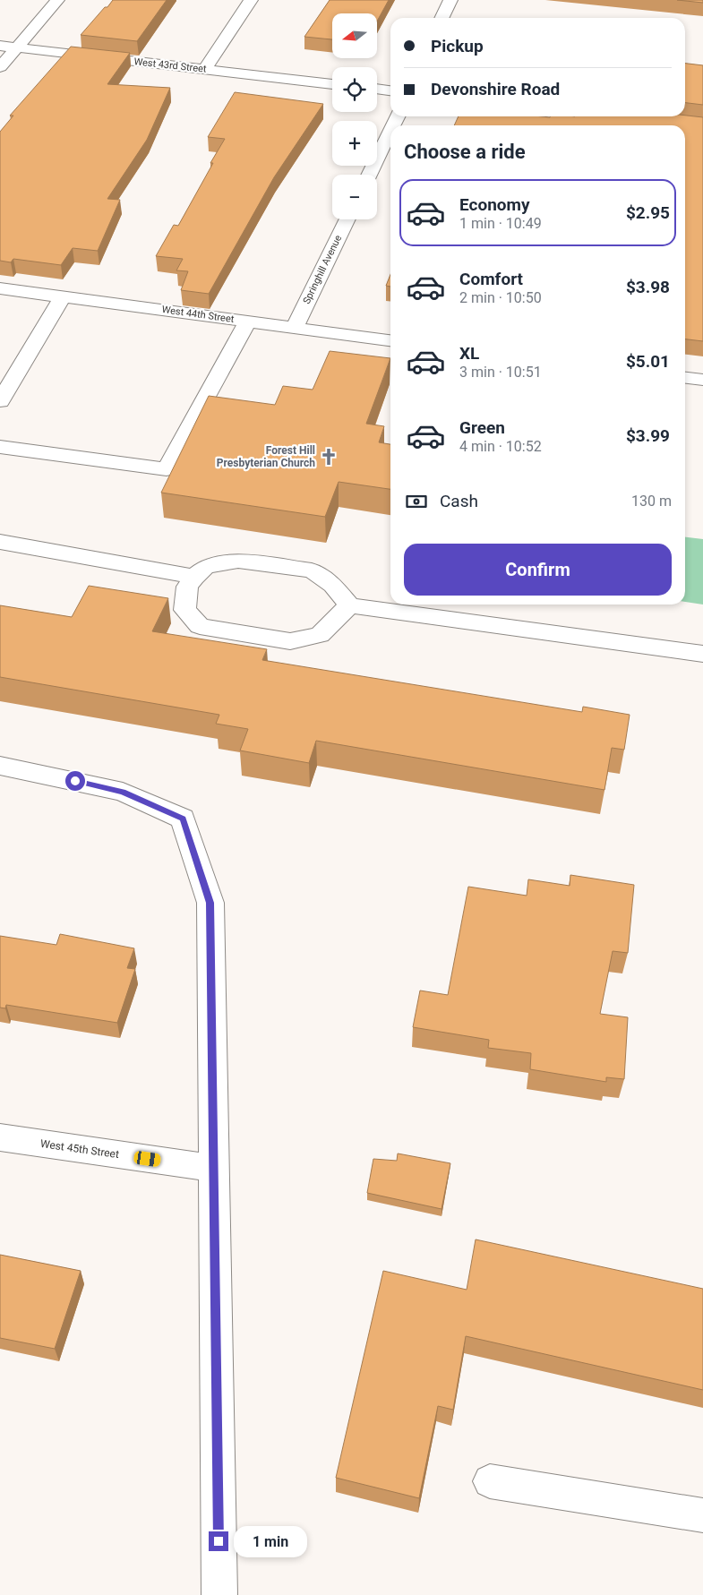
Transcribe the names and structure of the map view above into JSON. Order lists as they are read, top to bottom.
{
  "streets": {
    "street": [
      "West 43rd Street",
      "Springhill Avenue",
      "West 44th Street",
      "West 45th Street"
    ]
  },
  "crossings": [
    ["Springhill Avenue", "West 44th Street"]
  ],
  "places": {
    "church": ["Forest Hill Presbyterian Church"]
  },
  "north": "left",
  "page": {
    "map_buttons": ["+", "−"],
    "banner": ["Pickup", "Devonshire Road"],
    "heading": "Choose a ride",
    "list": [
      {
        "name": "Economy",
        "note": "1 min · 10:49",
        "value": "$2.95"
      },
      {
        "name": "Comfort",
        "note": "2 min · 10:50",
        "value": "$3.98"
      },
      {
        "name": "XL",
        "note": "3 min · 10:51",
        "value": "$5.01"
      },
      {
        "name": "Green",
        "note": "4 min · 10:52",
        "value": "$3.99"
      }
    ],
    "pay": ["Cash", "130 m"],
    "buttons": "Confirm",
    "bubble": "1 min"
  }
}
